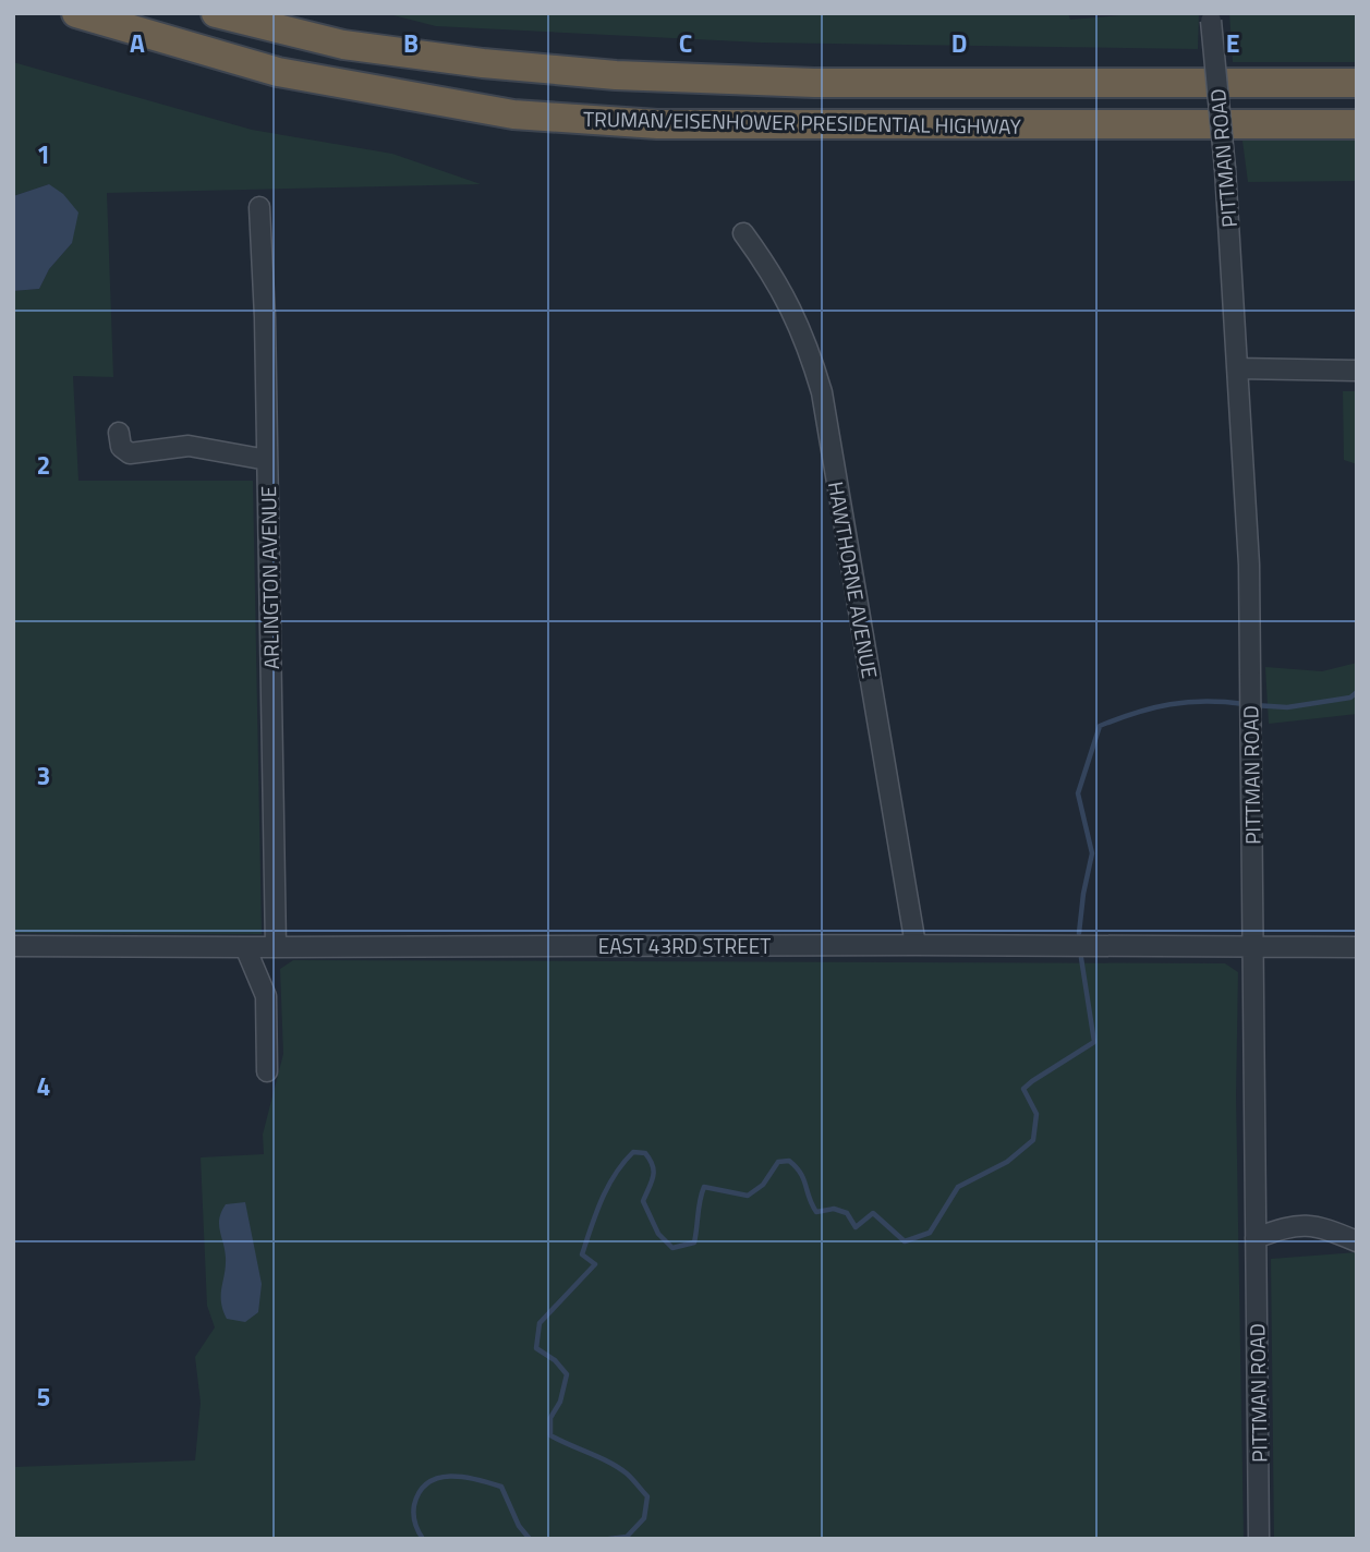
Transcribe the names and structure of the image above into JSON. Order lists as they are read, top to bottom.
{
  "streets": {
    "highway": ["TRUMAN/EISENHOWER PRESIDENTIAL HIGHWAY"],
    "street": [
      "PITTMAN ROAD",
      "ARLINGTON AVENUE",
      "HAWTHORNE AVENUE",
      "EAST 43RD STREET"
    ]
  },
  "crossings": [
    ["PITTMAN ROAD", "EAST 43RD STREET"],
    ["ARLINGTON AVENUE", "EAST 43RD STREET"],
    ["HAWTHORNE AVENUE", "EAST 43RD STREET"]
  ],
  "grid": {
    "columns": [
      "A",
      "B",
      "C",
      "D",
      "E"
    ],
    "rows": [
      "1",
      "2",
      "3",
      "4",
      "5"
    ]
  }
}
